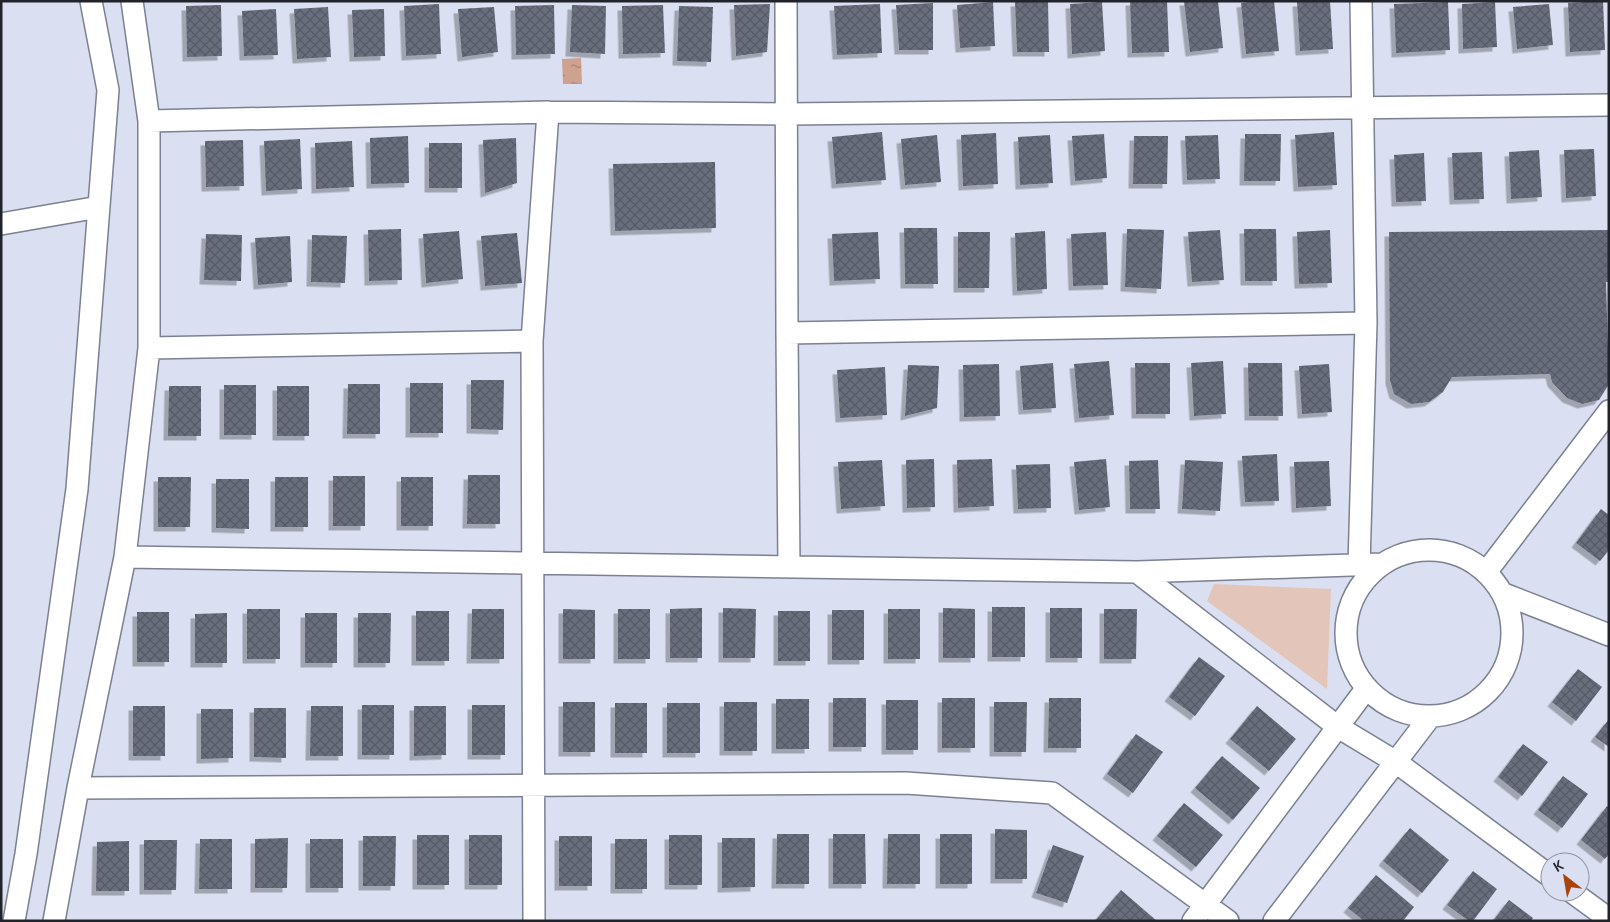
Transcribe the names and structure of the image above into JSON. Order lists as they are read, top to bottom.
{
  "north": "top left"
}
